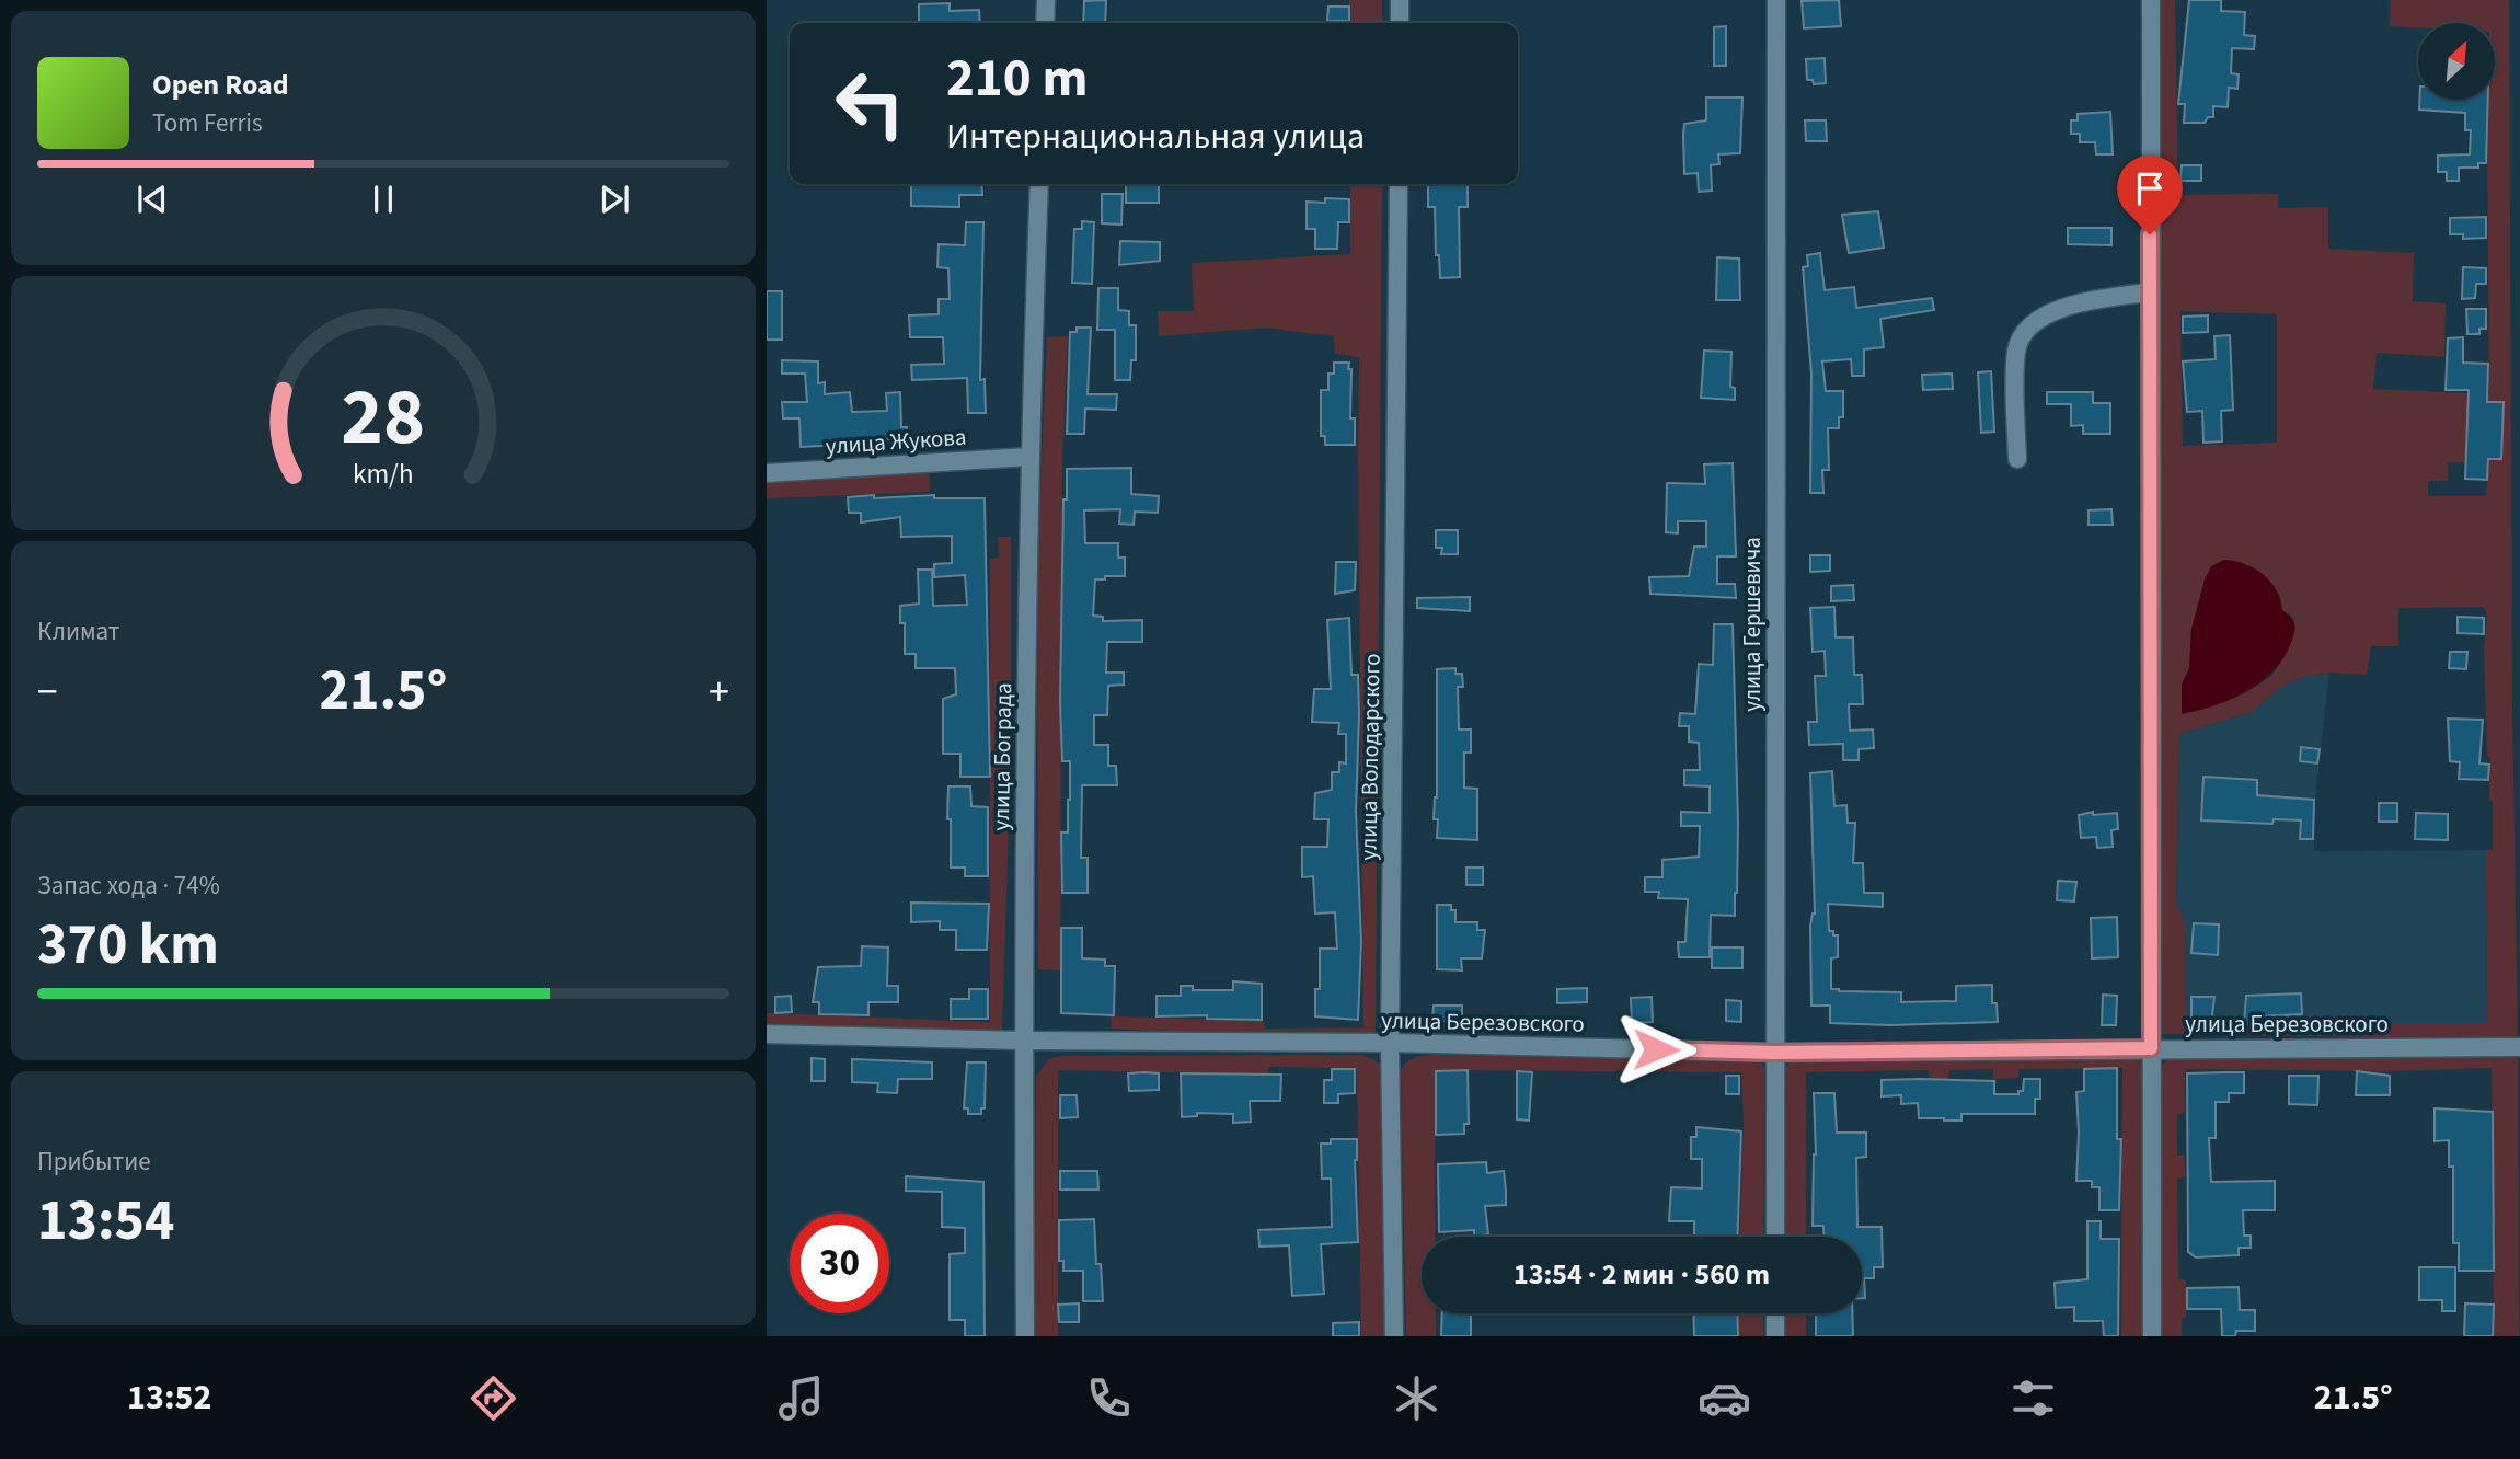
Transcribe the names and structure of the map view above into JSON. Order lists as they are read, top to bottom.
{
  "streets": {
    "street": [
      "улица Жукова",
      "улица Гершевича",
      "улица Бограда",
      "улица Володарского",
      "улица Березовского"
    ]
  },
  "crossings": [
    ["улица Жукова", "улица Бограда"],
    ["улица Гершевича", "улица Березовского"],
    ["улица Бограда", "улица Березовского"],
    ["улица Володарского", "улица Березовского"]
  ],
  "north": "top right",
  "page": {
    "turn": ["210 m", "Интернациональная улица"],
    "song": ["Open Road", "Tom Ferris"],
    "tile": [
      "Климат",
      ["Запас хода · 74%", "370 km"],
      ["Прибытие", "13:54"]
    ],
    "heat": ["−", "21.5°", "+"],
    "limit": "30",
    "trip": "13:54 · 2 мин · 560 m",
    "tabs": ["13:52", "21.5°"],
    "gauge": ["28", "km/h"]
  }
}
